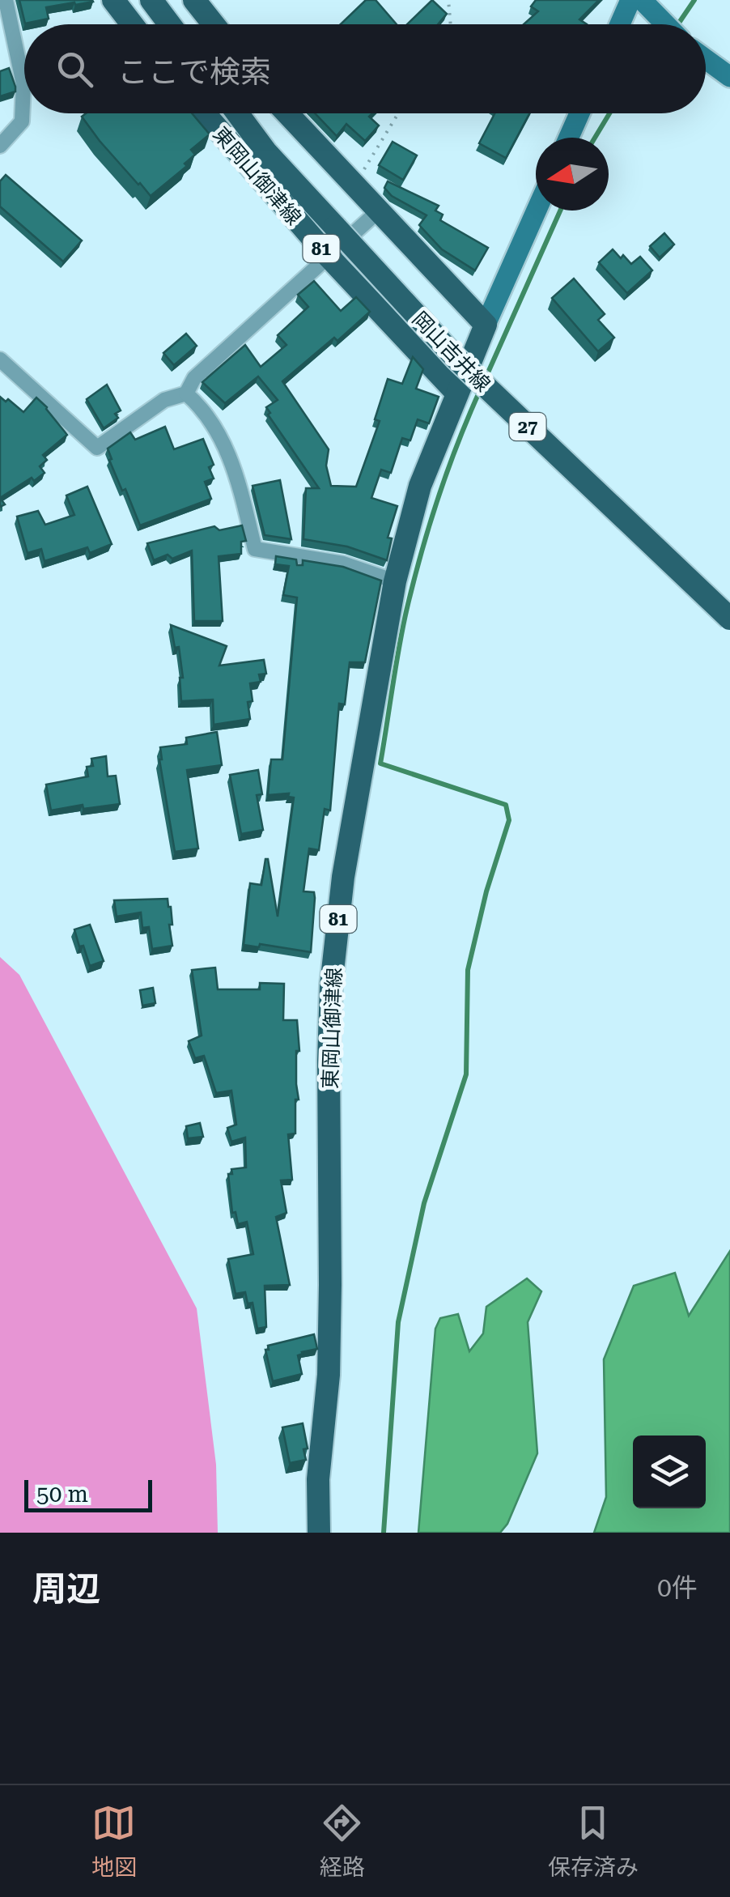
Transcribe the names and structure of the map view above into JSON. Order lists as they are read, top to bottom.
{
  "streets": {
    "main road": [
      "東岡山御津線",
      "81",
      "岡山吉井線",
      "27"
    ]
  },
  "scale_bar": "50 m",
  "north": "left",
  "page": {
    "search": "ここで検索",
    "scale": "50 m",
    "heading": ["周辺", "0件"],
    "nav": ["地図", "経路", "保存済み"]
  }
}
